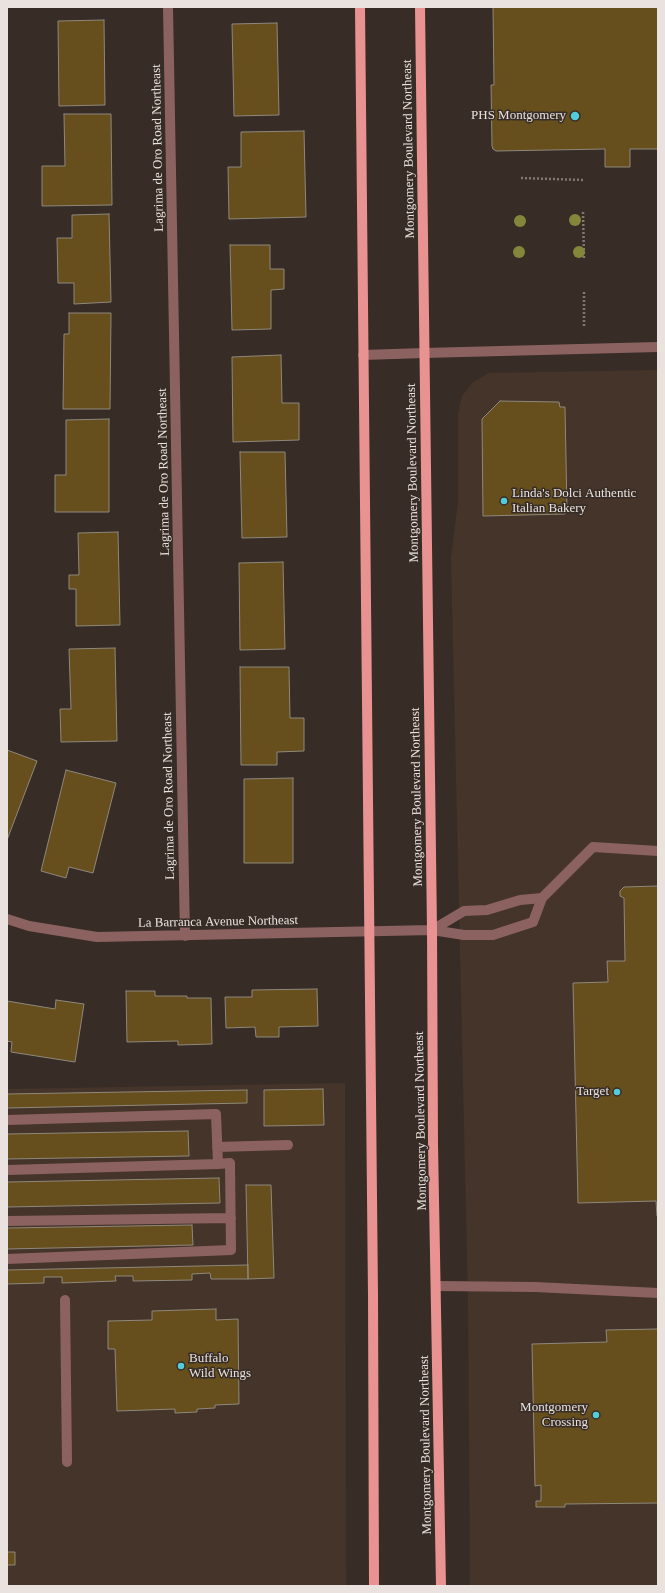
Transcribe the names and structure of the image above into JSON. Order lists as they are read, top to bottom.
{
  "streets": {
    "main road": ["Montgomery Boulevard Northeast"],
    "street": ["Lagrima de Oro Road Northeast", "La Barranca Avenue Northeast"]
  },
  "crossings": [
    ["Lagrima de Oro Road Northeast", "La Barranca Avenue Northeast"],
    ["Montgomery Boulevard Northeast", "La Barranca Avenue Northeast"]
  ],
  "places": [
    "PHS Montgomery",
    "Linda's Dolci Authentic Italian Bakery",
    "Target",
    "Buffalo Wild Wings",
    "Montgomery Crossing"
  ]
}
